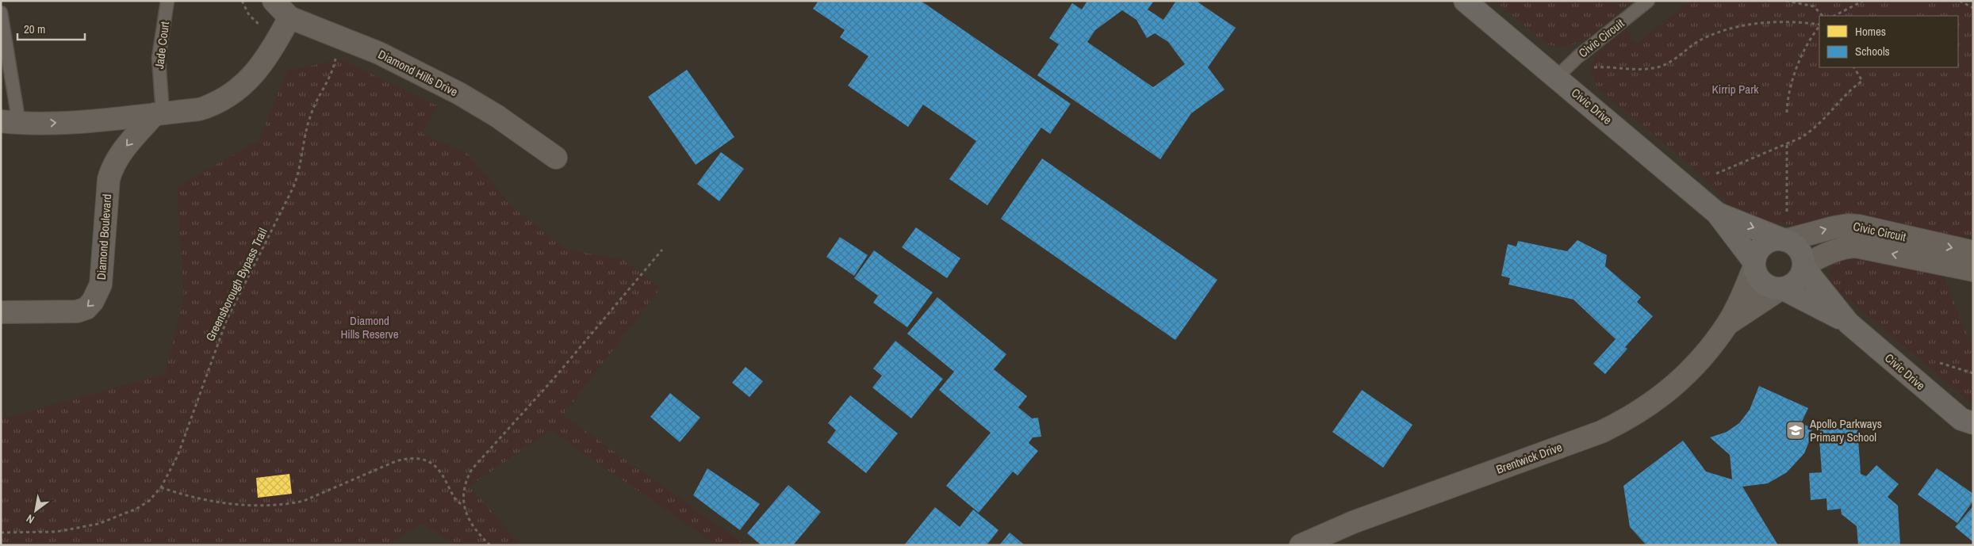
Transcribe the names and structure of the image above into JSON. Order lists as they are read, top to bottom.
{
  "streets": {
    "street": [
      "Civic Circuit",
      "Diamond Hills Drive",
      "Civic Drive",
      "Diamond Boulevard",
      "Brentwick Drive"
    ],
    "lane": ["Jade Court"],
    "path": ["Greensborough Bypass Trail"]
  },
  "crossings": [
    ["Civic Circuit", "Civic Drive"],
    ["Civic Circuit", "Brentwick Drive"],
    ["Jade Court", "Diamond Boulevard"],
    ["Civic Drive", "Brentwick Drive"]
  ],
  "one_way": ["Diamond Boulevard"],
  "parks": ["Kirrip Park", "Diamond Hills Reserve"],
  "places": {
    "school or university": ["Apollo Parkways Primary School"]
  },
  "legend": ["Homes", "Schools"],
  "scale_bar": "20 m",
  "north": "bottom left"
}
